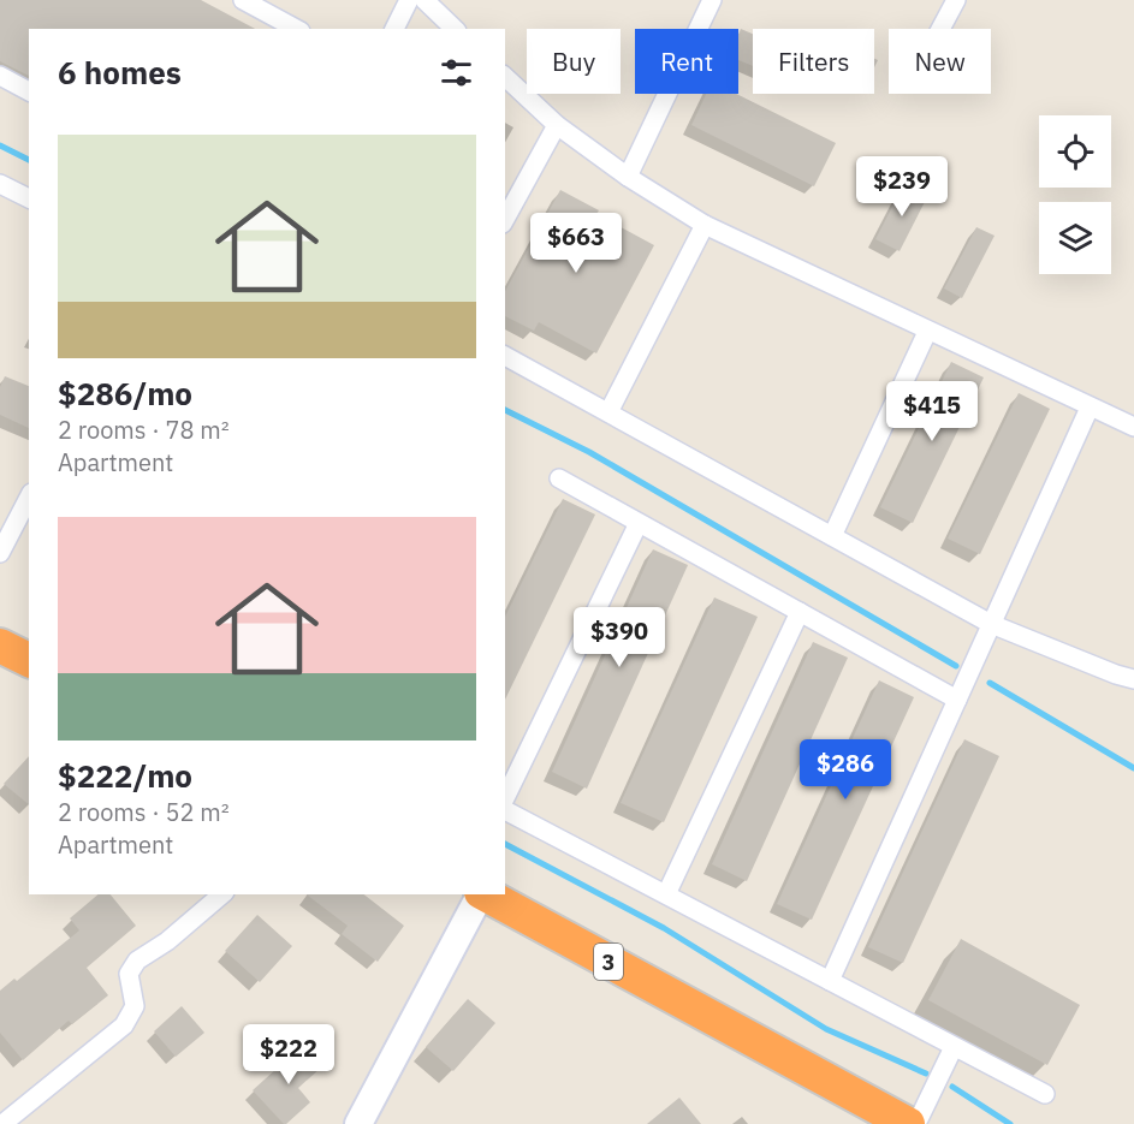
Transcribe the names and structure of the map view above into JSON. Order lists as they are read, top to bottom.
{
  "streets": {
    "highway": ["3"]
  },
  "page": {
    "chip": [
      "Buy",
      "Rent",
      "Filters",
      "New"
    ],
    "heading": "6 homes",
    "list": [
      {
        "name": "$286/mo",
        "note": "2 rooms · 78 m² · Apartment"
      },
      {
        "name": "$222/mo",
        "note": "2 rooms · 52 m² · Apartment"
      }
    ],
    "price": [
      "$239",
      "$663",
      "$415",
      "$390",
      "$286",
      "$222"
    ]
  }
}
